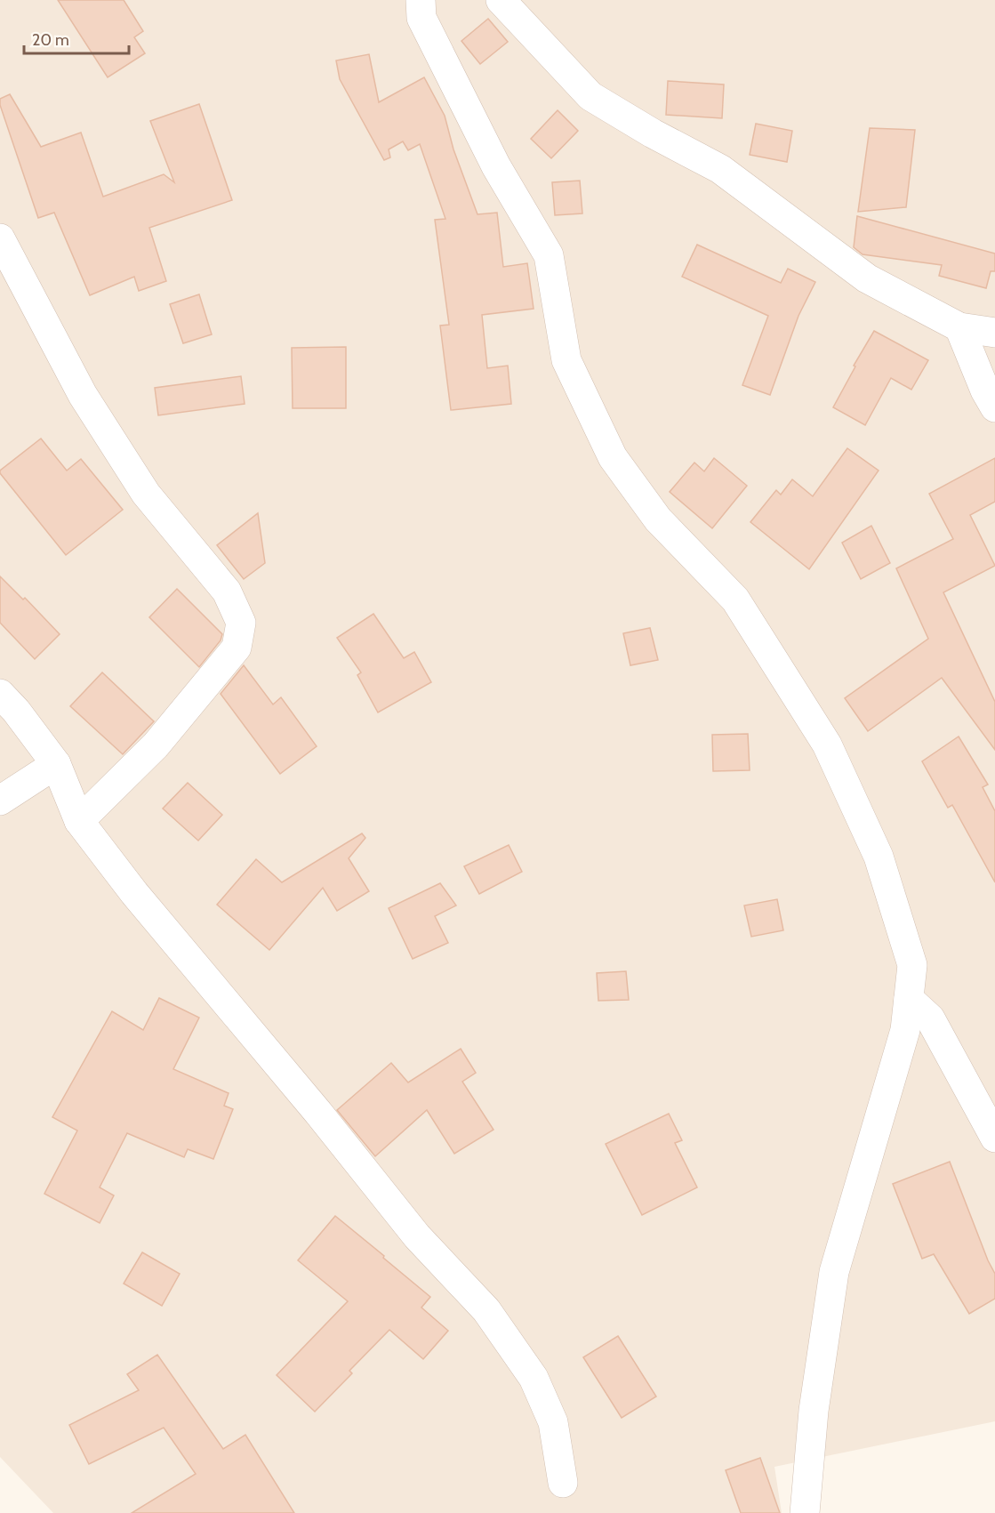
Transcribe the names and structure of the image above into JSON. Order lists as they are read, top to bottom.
{
  "scale_bar": "20 m"
}
